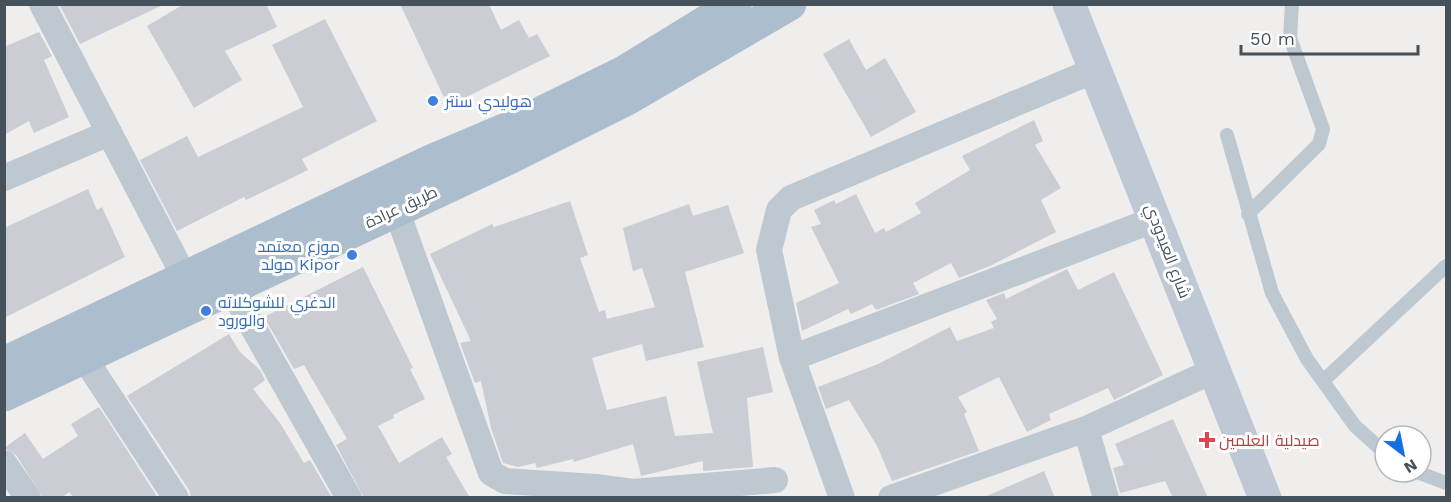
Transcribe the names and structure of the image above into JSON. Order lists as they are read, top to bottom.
{
  "streets": {
    "main road": ["طريق عرادة"],
    "street": ["شارع العيدودي"]
  },
  "places": {
    "other": ["هوليدي سنتر", "موزع معتمد مولد Kipor", "الدغري للشوكلاته والورود"],
    "health": ["صيدلية العلمين"]
  },
  "scale_bar": "50 m",
  "north": "bottom right"
}
